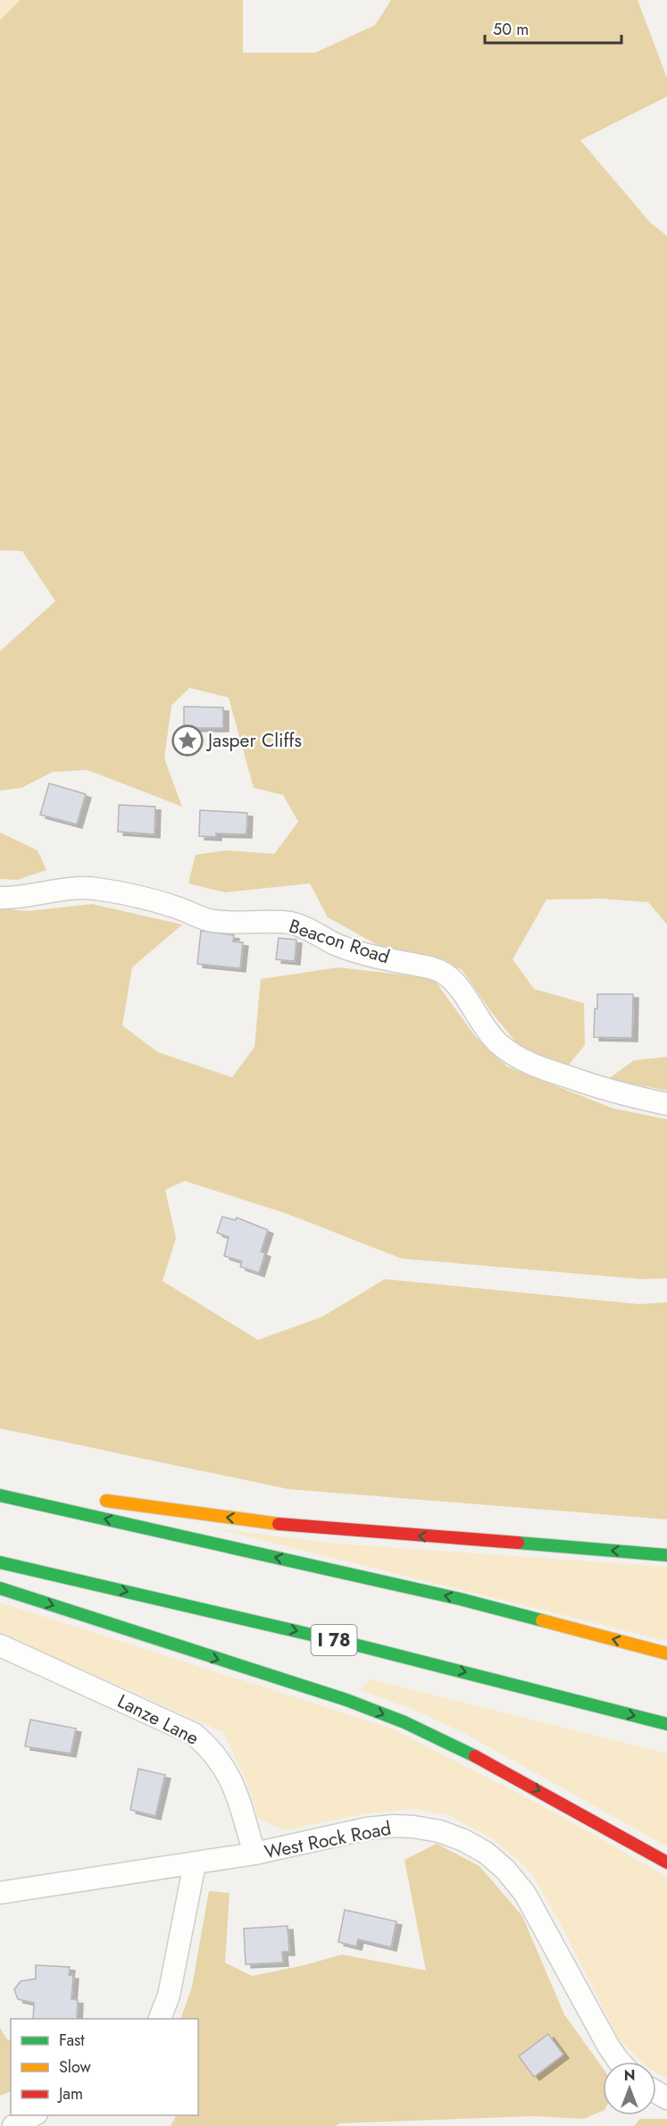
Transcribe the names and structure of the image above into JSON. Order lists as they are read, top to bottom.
{
  "streets": {
    "highway": ["I 78"],
    "street": ["Beacon Road", "Lanze Lane", "West Rock Road"]
  },
  "crossings": [
    ["Lanze Lane", "West Rock Road"]
  ],
  "places": {
    "place": ["Jasper Cliffs"]
  },
  "legend": ["Fast", "Slow", "Jam"],
  "scale_bar": "50 m",
  "north": "top"
}
